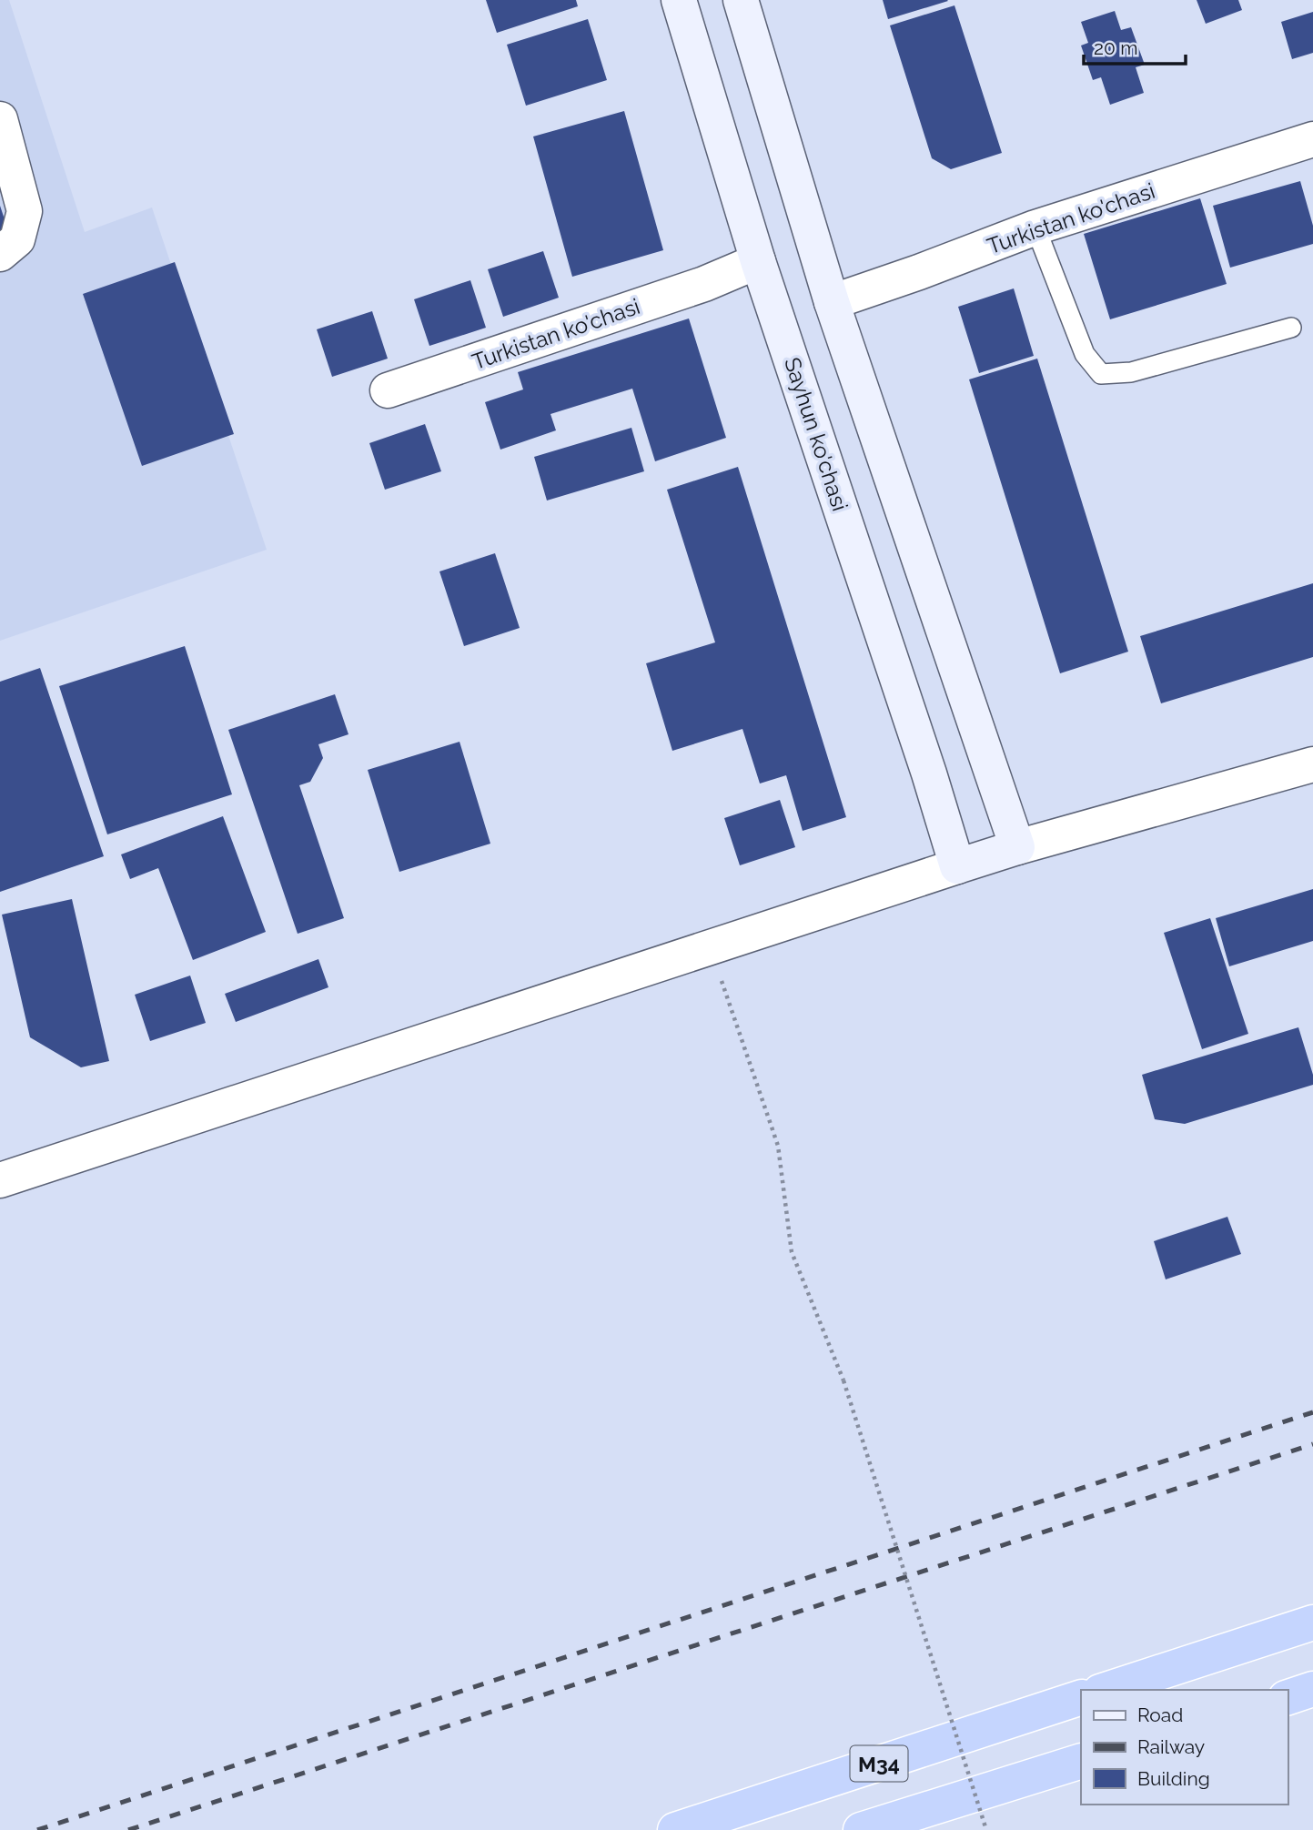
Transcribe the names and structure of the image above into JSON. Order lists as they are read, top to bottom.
{
  "streets": {
    "highway": ["M34"],
    "street": ["Turkistan ko'chasi", "Sayhun ko'chasi"]
  },
  "crossings": [
    ["Turkistan ko'chasi", "Sayhun ko'chasi"]
  ],
  "legend": ["Road", "Railway", "Building"],
  "scale_bar": "20 m"
}
